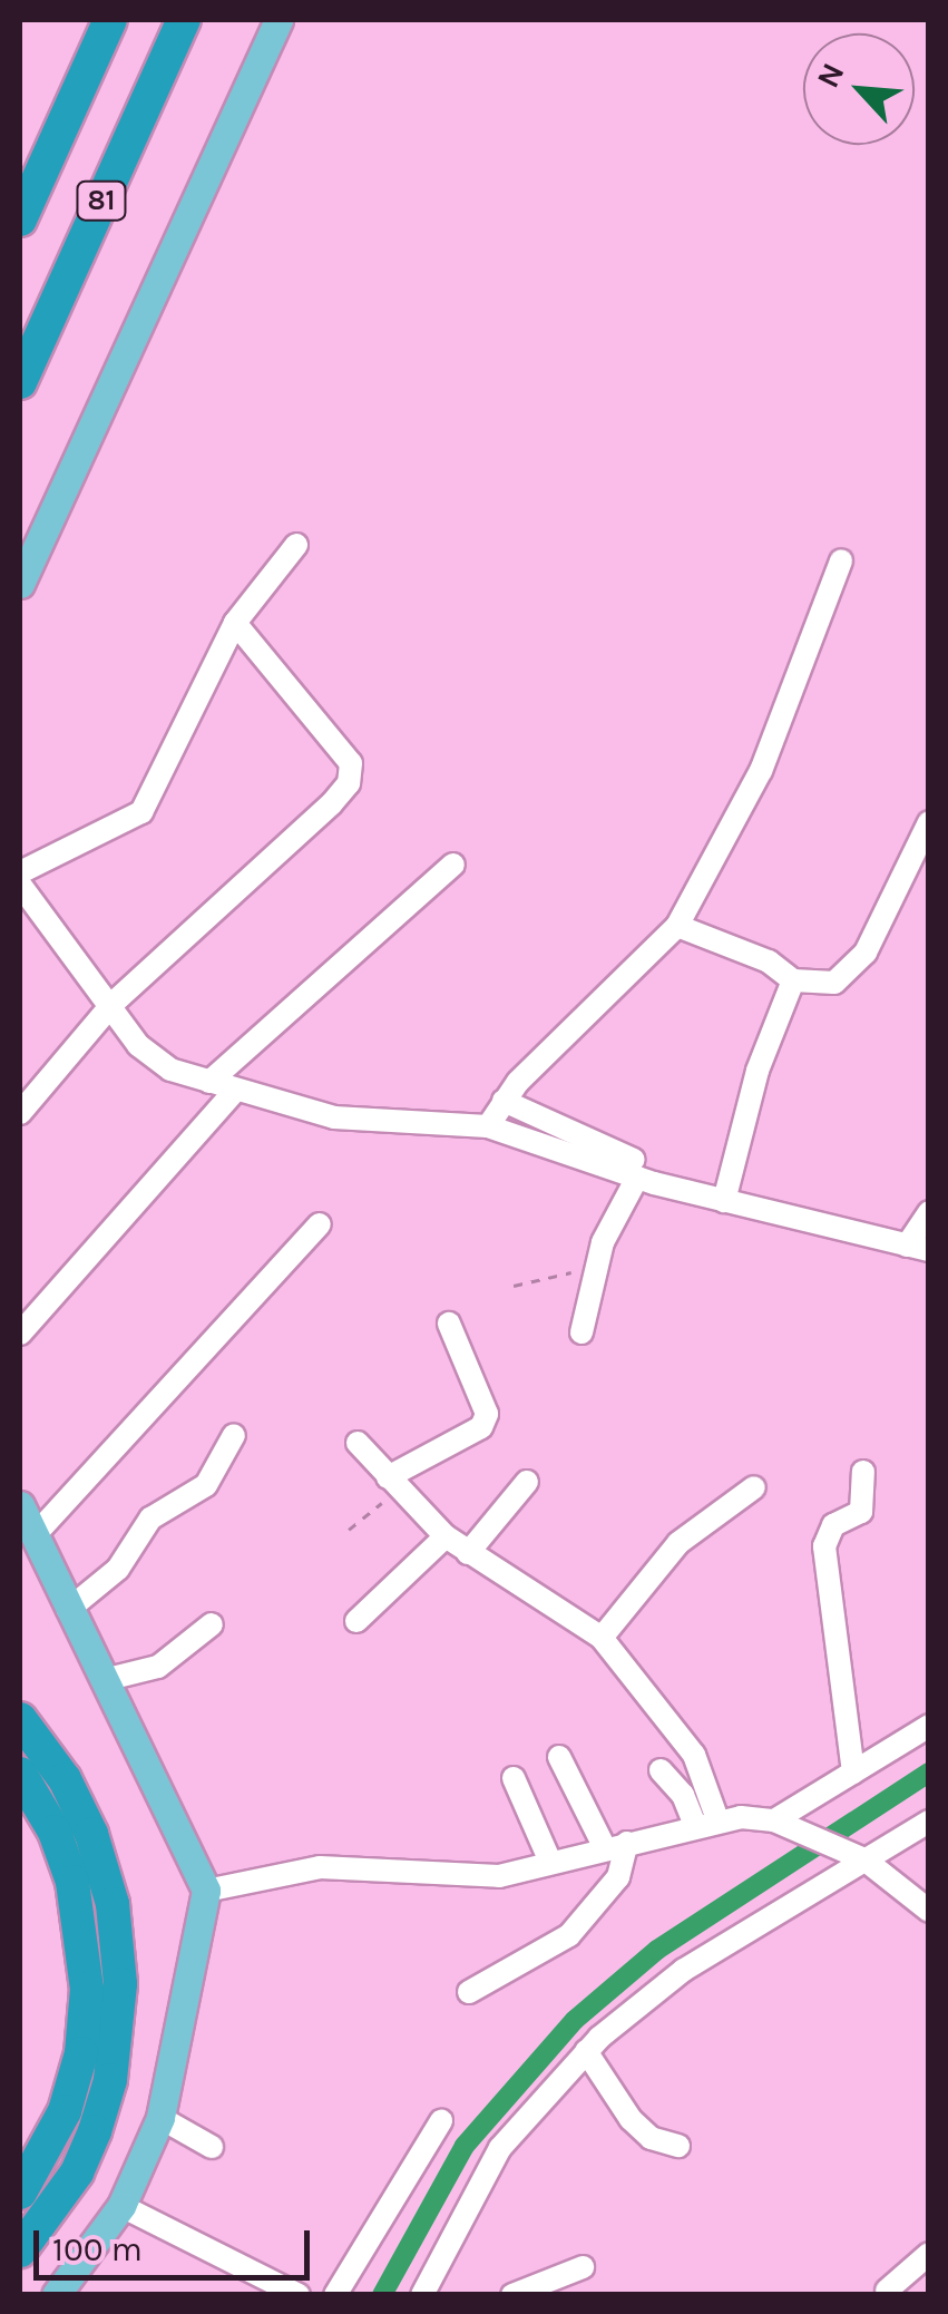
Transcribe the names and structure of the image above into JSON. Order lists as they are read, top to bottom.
{
  "streets": {
    "highway": ["81"]
  },
  "scale_bar": "100 m",
  "north": "top left"
}
